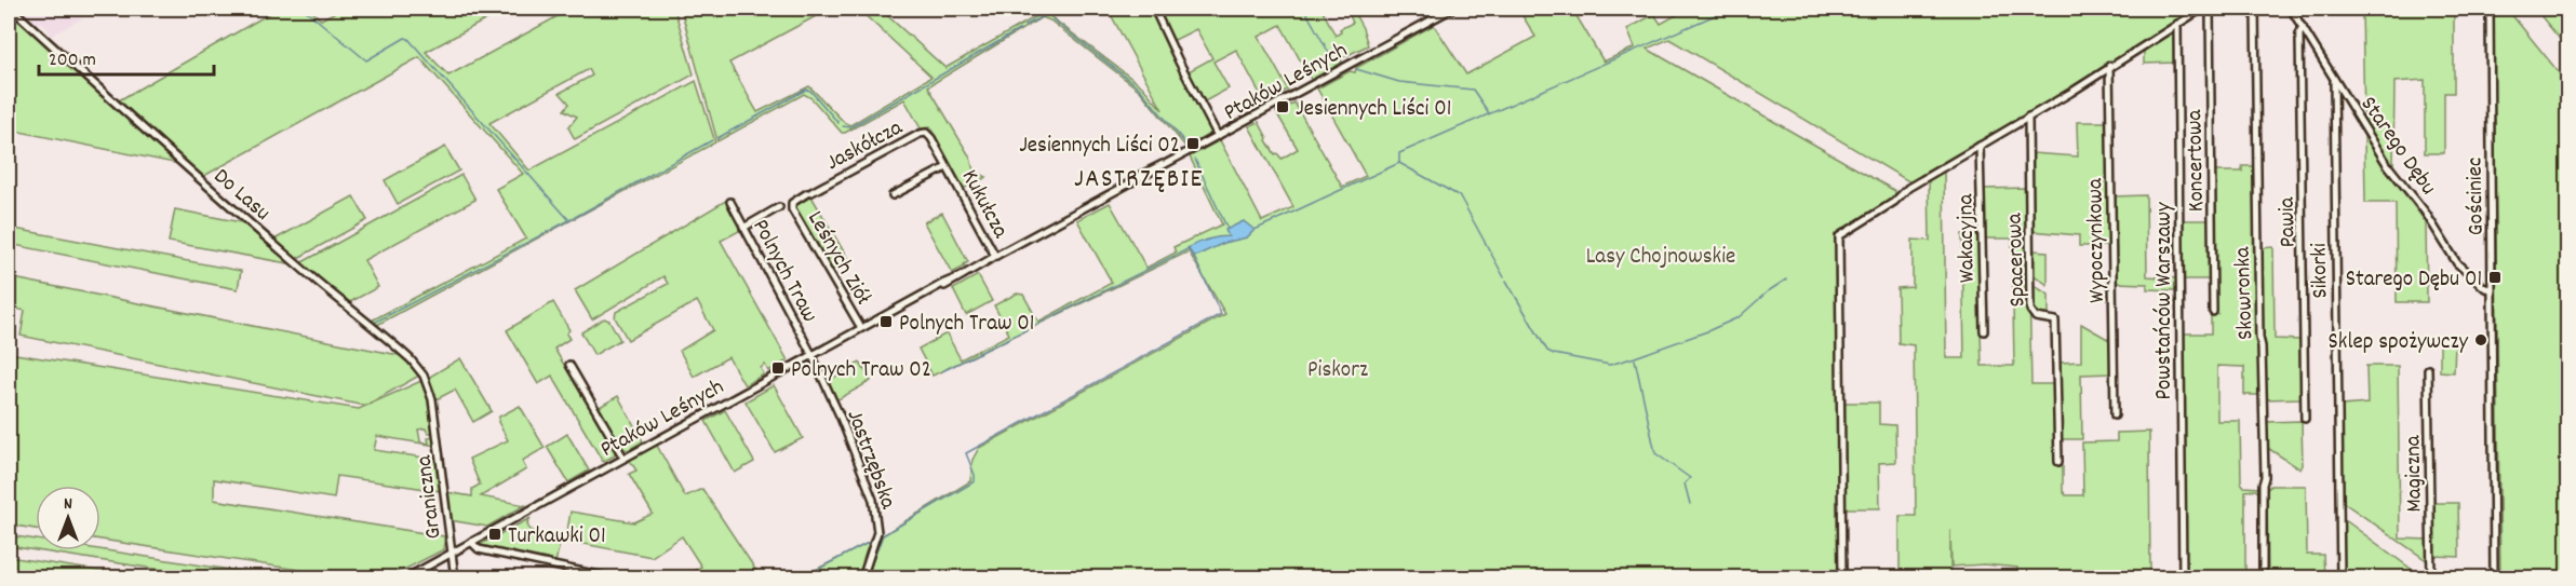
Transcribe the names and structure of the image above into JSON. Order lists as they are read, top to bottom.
{
  "streets": {
    "street": [
      "Ptaków Leśnych",
      "Jaskółcza",
      "Starego Dębu",
      "Koncertowa",
      "Do Lasu",
      "Gościniec",
      "Kukułcza",
      "Pawia",
      "Wakacyjna",
      "Wypoczynkowa",
      "Leśnych Ziół",
      "Spacerowa",
      "Polnych Traw",
      "Sikorki",
      "Skowronka",
      "Powstańców Warszawy",
      "Jastrzębska",
      "Magiczna",
      "Graniczna"
    ]
  },
  "crossings": [
    ["Ptaków Leśnych", "Kukułcza"],
    ["Ptaków Leśnych", "Leśnych Ziół"],
    ["Ptaków Leśnych", "Polnych Traw"],
    ["Ptaków Leśnych", "Jastrzębska"],
    ["Ptaków Leśnych", "Graniczna"],
    ["Jaskółcza", "Kukułcza"],
    ["Jaskółcza", "Leśnych Ziół"],
    ["Starego Dębu", "Gościniec"],
    ["Starego Dębu", "Pawia"],
    ["Starego Dębu", "Sikorki"],
    ["Do Lasu", "Graniczna"],
    ["Polnych Traw", "Jastrzębska"]
  ],
  "districts": ["JASTRZĘBIE"],
  "parks": ["Lasy Chojnowskie", "Piskorz"],
  "places": {
    "transit": [
      "Jesiennych Liści 01",
      "Jesiennych Liści 02",
      "Starego Dębu 01",
      "Polnych Traw 01",
      "Polnych Traw 02",
      "Turkawki 01"
    ],
    "other": ["Sklep spożywczy"]
  },
  "scale_bar": "200 m",
  "north": "top"
}
